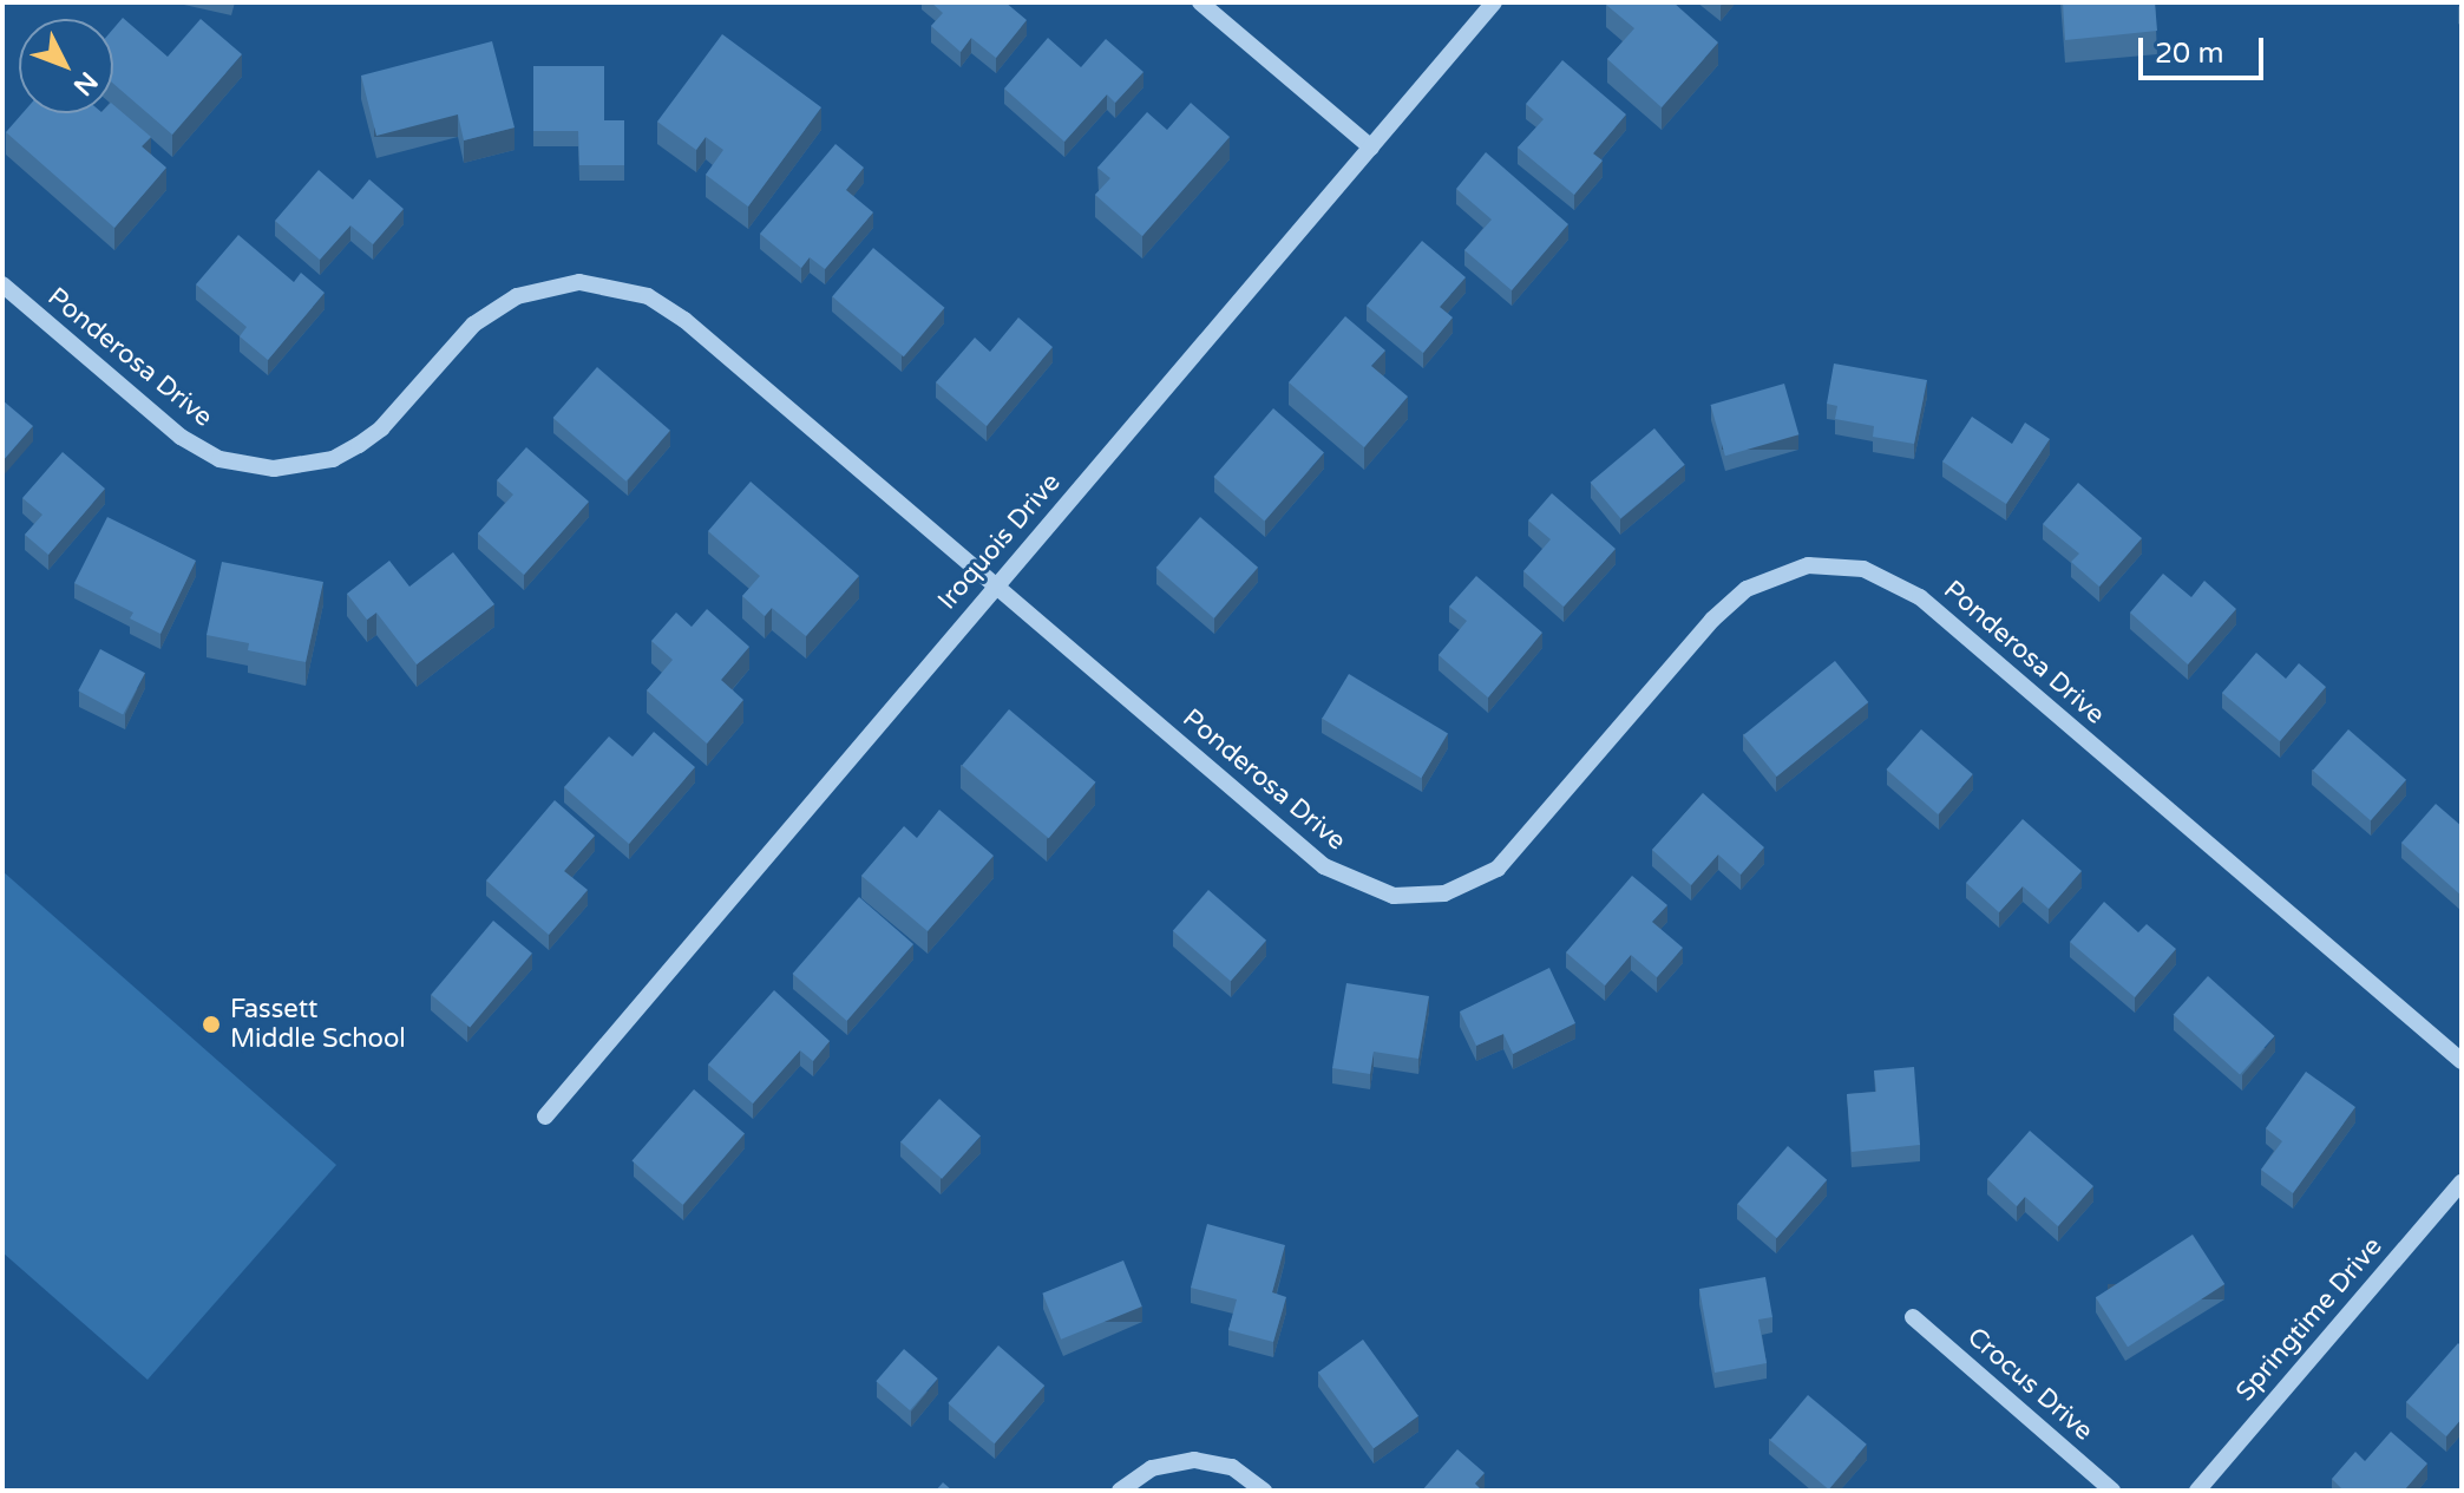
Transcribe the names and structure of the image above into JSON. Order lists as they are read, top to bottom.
{
  "streets": {
    "street": [
      "Ponderosa Drive",
      "Iroquois Drive",
      "Springtime Drive",
      "Crocus Drive"
    ]
  },
  "crossings": [
    ["Ponderosa Drive", "Iroquois Drive"]
  ],
  "places": ["Fassett Middle School"],
  "scale_bar": "20 m",
  "north": "bottom right"
}
